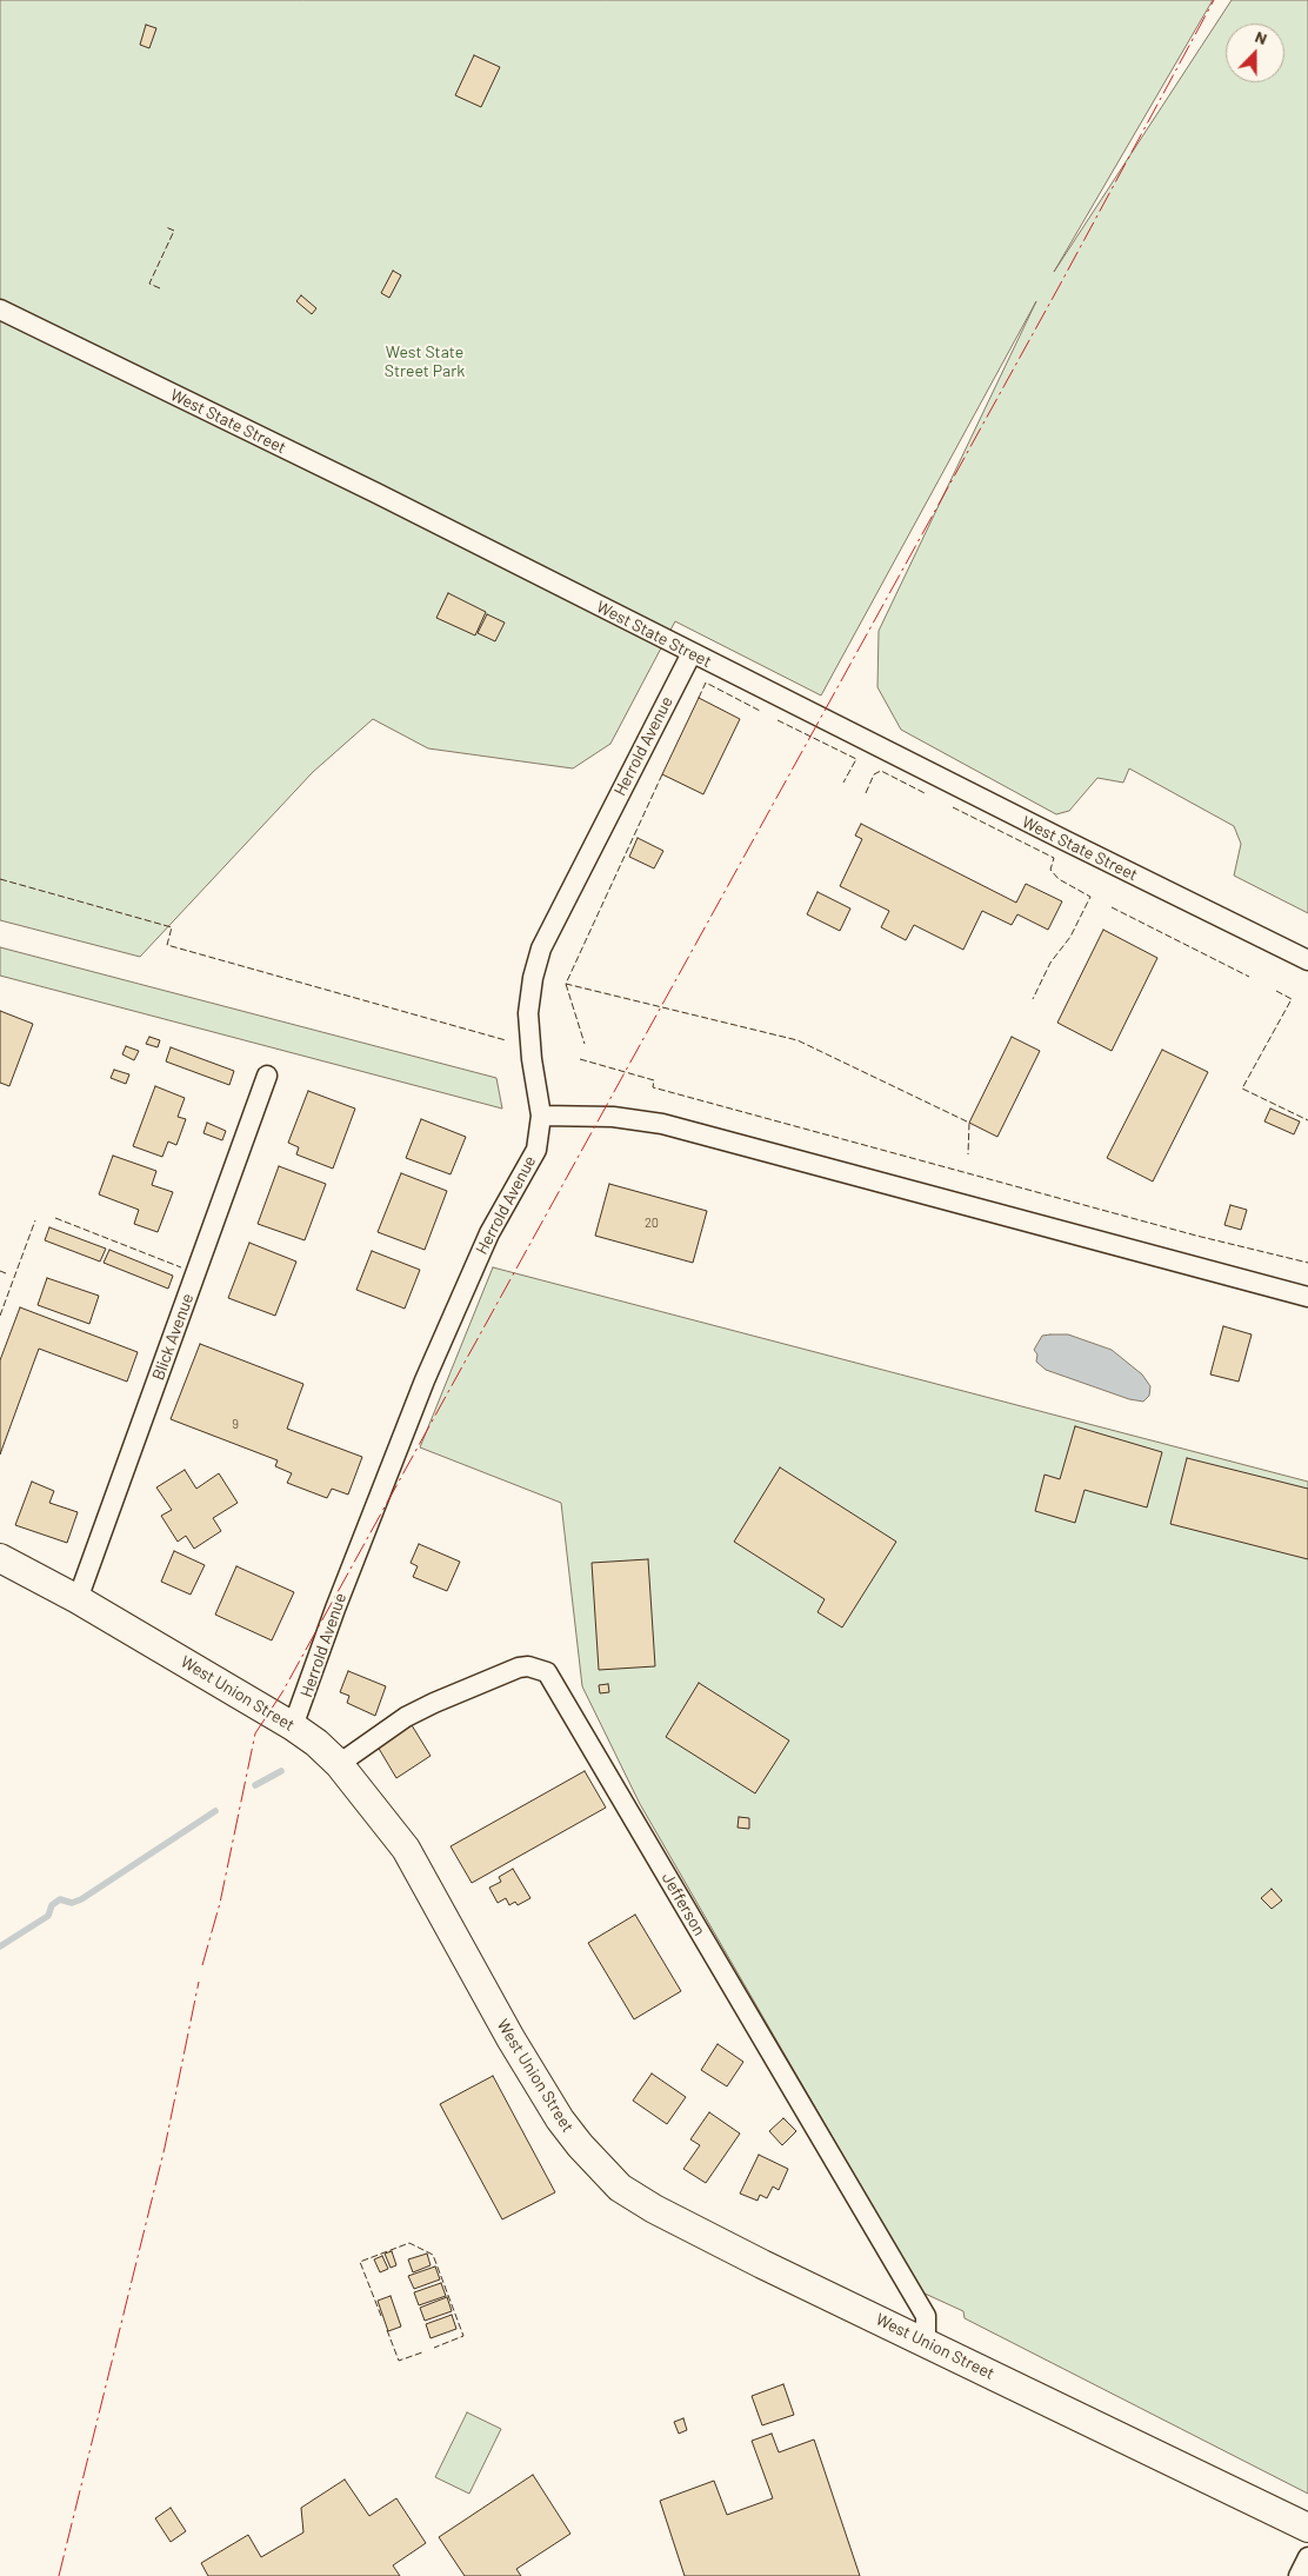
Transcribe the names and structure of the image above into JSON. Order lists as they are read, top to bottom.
{
  "streets": {
    "main road": ["West Union Street"],
    "street": [
      "West State Street",
      "Herrold Avenue",
      "Blick Avenue",
      "Jefferson"
    ]
  },
  "crossings": [
    ["West State Street", "Herrold Avenue"],
    ["Herrold Avenue", "West Union Street"],
    ["Blick Avenue", "West Union Street"],
    ["West Union Street", "Jefferson"]
  ],
  "parks": ["West State Street Park"],
  "house_numbers": ["20", "9"],
  "north": "top"
}
